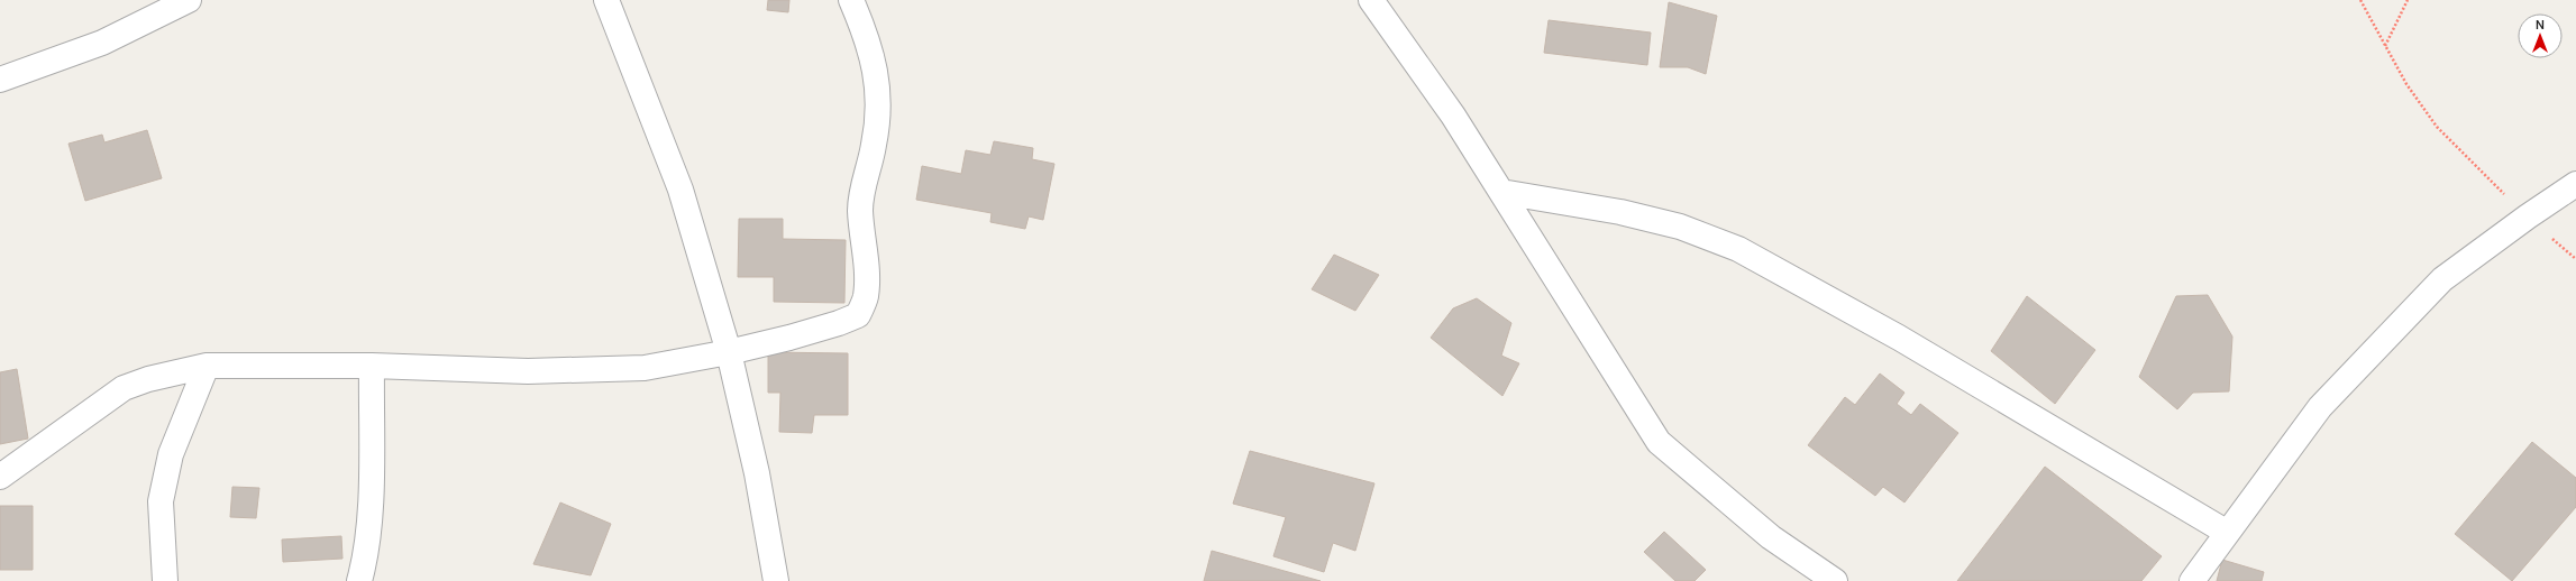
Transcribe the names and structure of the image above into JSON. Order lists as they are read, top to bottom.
{
  "north": "top"
}
